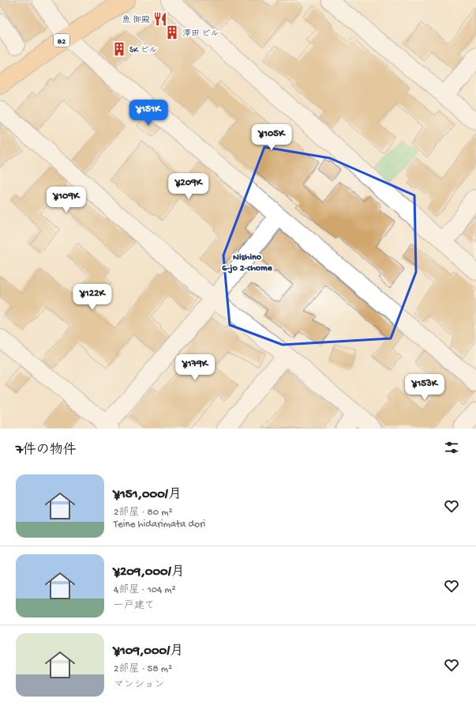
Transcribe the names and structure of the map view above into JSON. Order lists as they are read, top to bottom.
{
  "streets": {
    "main road": ["82"]
  },
  "districts": ["Nishino 6-jo 2-chome"],
  "places": {
    "restaurant": ["魚 御殿"],
    "building": ["澤田 ビル", "SK ビル"]
  },
  "page": {
    "price": [
      "¥151K",
      "¥105K",
      "¥209K",
      "¥109K",
      "¥122K",
      "¥179K",
      "¥153K"
    ],
    "heading": "7件の物件",
    "list": [
      {
        "name": "¥151,000/月",
        "note": "2部屋 · 80 m² · Teine hidarimata dori"
      },
      {
        "name": "¥209,000/月",
        "note": "4部屋 · 104 m² · 一戸建て"
      },
      {
        "name": "¥109,000/月",
        "note": "2部屋 · 58 m² · マンション"
      }
    ]
  }
}
